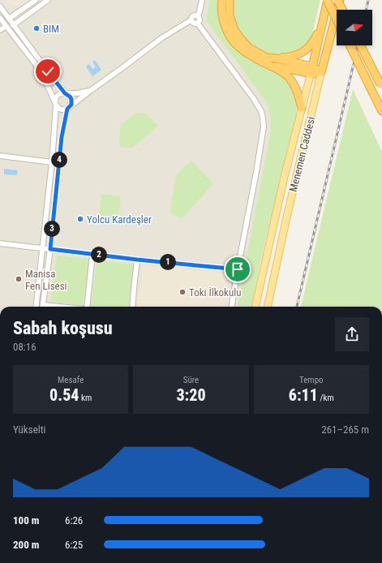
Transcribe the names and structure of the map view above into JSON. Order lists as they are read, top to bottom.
{
  "streets": {
    "highway": ["Menemen Caddesi"]
  },
  "places": [
    "BIM",
    "Yolcu Kardeşler",
    "Manisa Fen Lisesi",
    "Toki İlkokulu"
  ],
  "north": "right",
  "page": {
    "pins": [
      "4",
      "3",
      "2",
      "1"
    ],
    "heading": ["Sabah koşusu", "08:16"],
    "stats": [
      ["Mesafe", "0.54 km"],
      ["Süre", "3:20"],
      ["Tempo", "6:11 /km"]
    ],
    "chart": ["Yükselti", "261–265 m"],
    "list": [
      {
        "name": "100 m",
        "note": "6:26"
      },
      {
        "name": "200 m",
        "note": "6:25"
      }
    ]
  }
}
